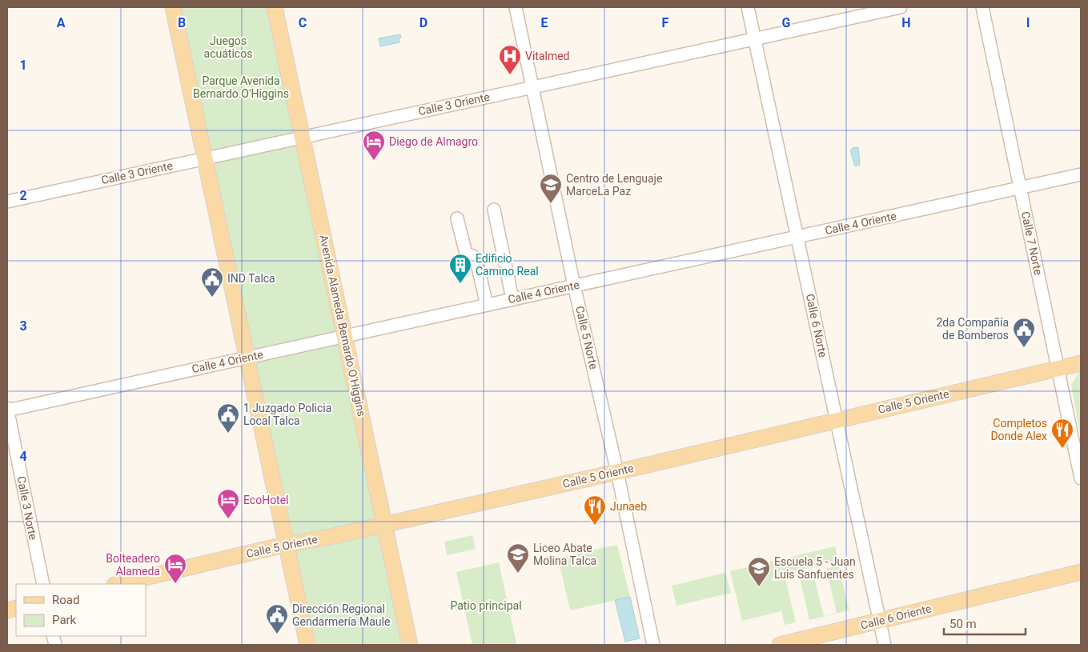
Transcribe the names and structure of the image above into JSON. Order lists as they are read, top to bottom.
{
  "streets": {
    "main road": ["Avenida Alameda Bernardo O'Higgins", "Calle 5 Oriente", "Calle 6 Oriente"],
    "street": [
      "Calle 3 Oriente",
      "Calle 4 Oriente",
      "Calle 7 Norte",
      "Calle 6 Norte",
      "Calle 5 Norte",
      "Calle 3 Norte"
    ]
  },
  "crossings": [
    ["Calle 3 Oriente", "Avenida Alameda Bernardo O'Higgins"],
    ["Calle 3 Oriente", "Calle 6 Norte"],
    ["Calle 3 Oriente", "Calle 5 Norte"],
    ["Calle 4 Oriente", "Calle 7 Norte"],
    ["Calle 4 Oriente", "Avenida Alameda Bernardo O'Higgins"],
    ["Calle 4 Oriente", "Calle 6 Norte"],
    ["Calle 4 Oriente", "Calle 5 Norte"],
    ["Calle 4 Oriente", "Calle 3 Norte"],
    ["Calle 7 Norte", "Calle 5 Oriente"],
    ["Avenida Alameda Bernardo O'Higgins", "Calle 5 Oriente"],
    ["Calle 6 Norte", "Calle 5 Oriente"],
    ["Calle 6 Norte", "Calle 6 Oriente"],
    ["Calle 5 Norte", "Calle 5 Oriente"]
  ],
  "parks": ["Juegos acuáticos", "Parque Avenida Bernardo O'Higgins", "Patio principal"],
  "places": {
    "hospital": ["Vitalmed"],
    "hotel": ["Diego de Almagro", "EcoHotel", "Bolteadero Alameda"],
    "school or university": ["Centro de Lenguaje MarceLa Paz", "Liceo Abate Molina Talca", "Escuela 5 - Juan Luis Sanfuentes"],
    "building": ["Edificio Camino Real"],
    "public building": [
      "IND Talca",
      "2da Compañía de Bomberos",
      "1 Juzgado Policia Local Talca",
      "Dirección Regional Gendarmería Maule"
    ],
    "restaurant": ["Completos Donde Alex", "Junaeb"]
  },
  "legend": ["Road", "Park"],
  "scale_bar": "50 m",
  "grid": {
    "columns": [
      "A",
      "B",
      "C",
      "D",
      "E",
      "F",
      "G",
      "H",
      "I"
    ],
    "rows": [
      "1",
      "2",
      "3",
      "4"
    ]
  }
}
